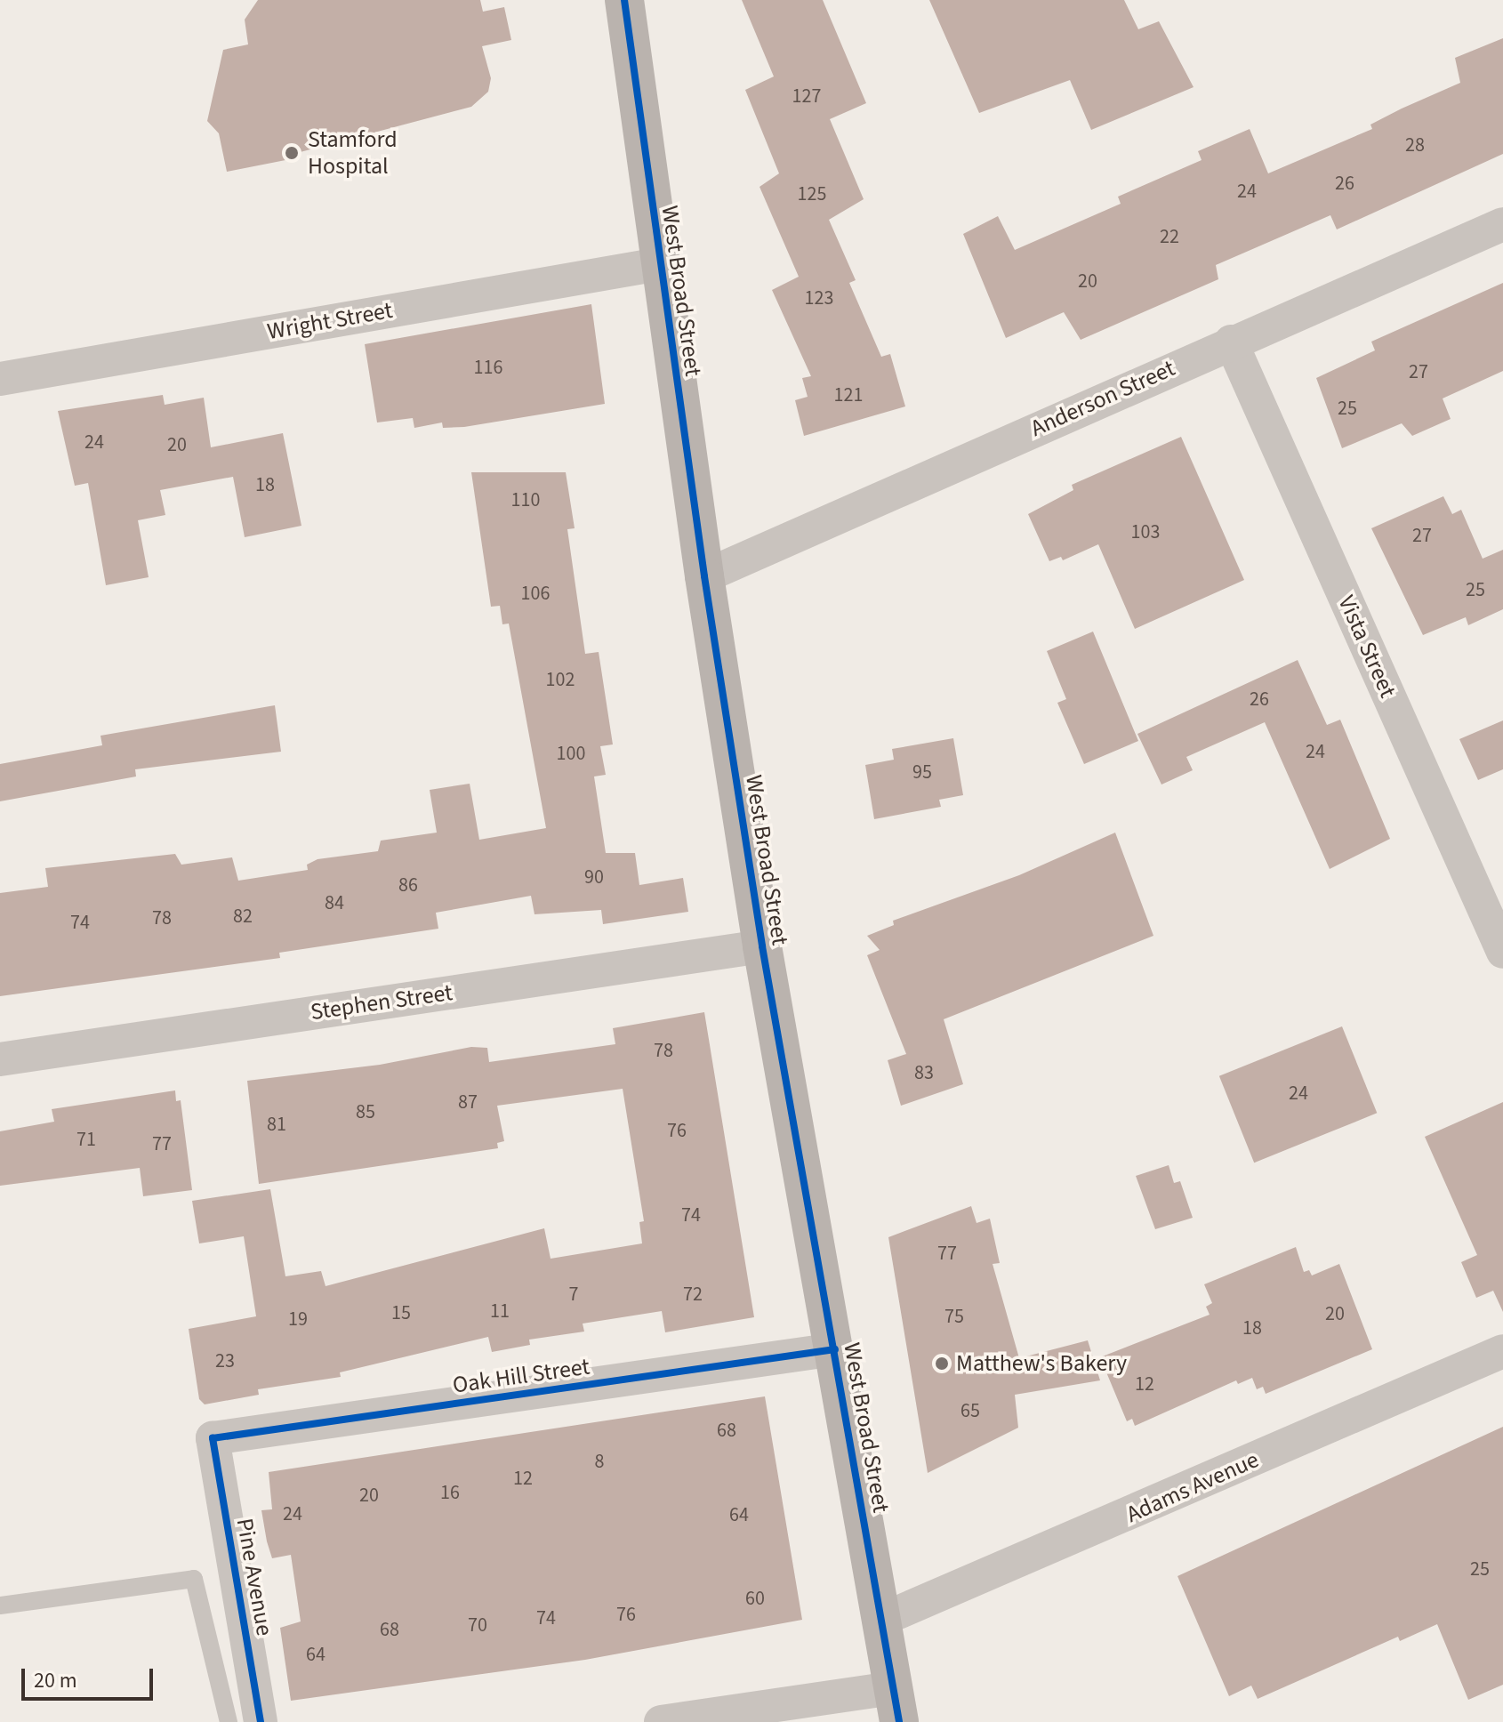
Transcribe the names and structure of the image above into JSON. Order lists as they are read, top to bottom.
{
  "streets": {
    "main road": ["West Broad Street"],
    "street": [
      "Wright Street",
      "Anderson Street",
      "Vista Street",
      "Stephen Street",
      "Oak Hill Street",
      "Adams Avenue",
      "Pine Avenue"
    ]
  },
  "crossings": [
    ["West Broad Street", "Wright Street"],
    ["West Broad Street", "Anderson Street"],
    ["West Broad Street", "Stephen Street"],
    ["West Broad Street", "Oak Hill Street"],
    ["West Broad Street", "Adams Avenue"],
    ["Anderson Street", "Vista Street"],
    ["Oak Hill Street", "Pine Avenue"]
  ],
  "places": ["Stamford Hospital", "Matthew's Bakery"],
  "house_numbers": [
    "127",
    "28",
    "26",
    "24",
    "125",
    "22",
    "20",
    "123",
    "116",
    "27",
    "121",
    "25",
    "24",
    "20",
    "18",
    "110",
    "103",
    "27",
    "25",
    "106",
    "102",
    "26",
    "24",
    "100",
    "95",
    "90",
    "86",
    "84",
    "82",
    "78",
    "74",
    "78",
    "83",
    "24",
    "87",
    "85",
    "81",
    "76",
    "71",
    "77",
    "74",
    "77",
    "7",
    "72",
    "11",
    "15",
    "20",
    "75",
    "19",
    "18",
    "23",
    "12",
    "65",
    "68",
    "8",
    "12",
    "16",
    "20",
    "24",
    "64",
    "25",
    "60",
    "76",
    "74",
    "70",
    "68",
    "64"
  ],
  "scale_bar": "20 m"
}
